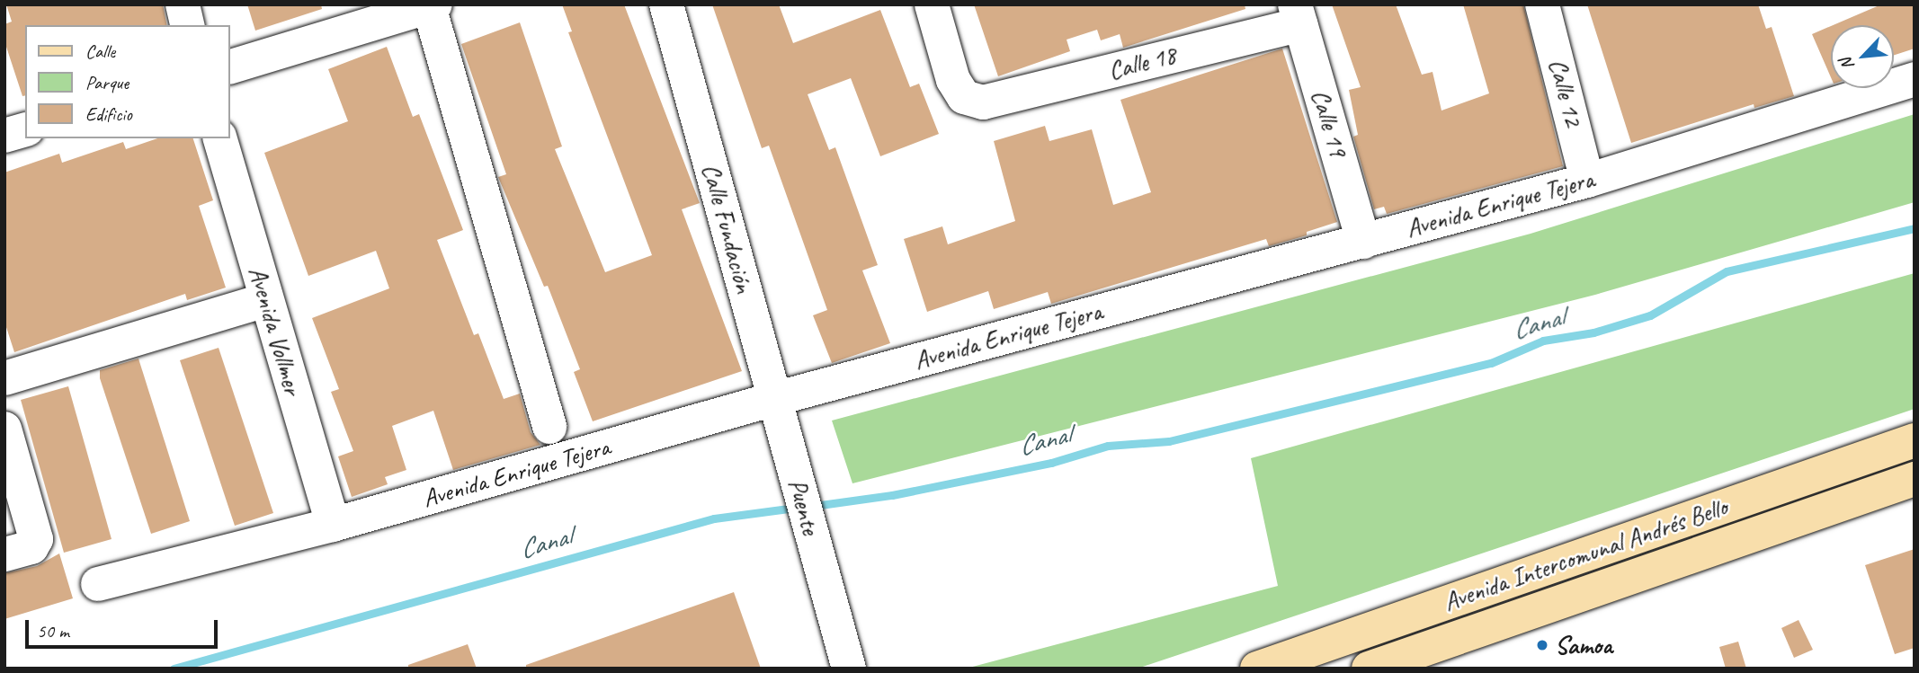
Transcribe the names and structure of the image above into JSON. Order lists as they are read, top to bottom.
{
  "streets": {
    "main road": ["Avenida Intercomunal Andrés Bello"],
    "street": [
      "Calle 18",
      "Calle 12",
      "Calle 19",
      "Avenida Enrique Tejera",
      "Calle Fundación",
      "Avenida Vollmer",
      "Puente"
    ]
  },
  "crossings": [
    ["Calle 18", "Calle 19"],
    ["Calle 12", "Avenida Enrique Tejera"],
    ["Calle 19", "Avenida Enrique Tejera"],
    ["Avenida Enrique Tejera", "Calle Fundación"],
    ["Avenida Enrique Tejera", "Avenida Vollmer"],
    ["Calle Fundación", "Puente"]
  ],
  "water": ["Canal"],
  "places": ["Samoa"],
  "legend": ["Calle", "Parque", "Edificio"],
  "scale_bar": "50 m",
  "north": "bottom left"
}
